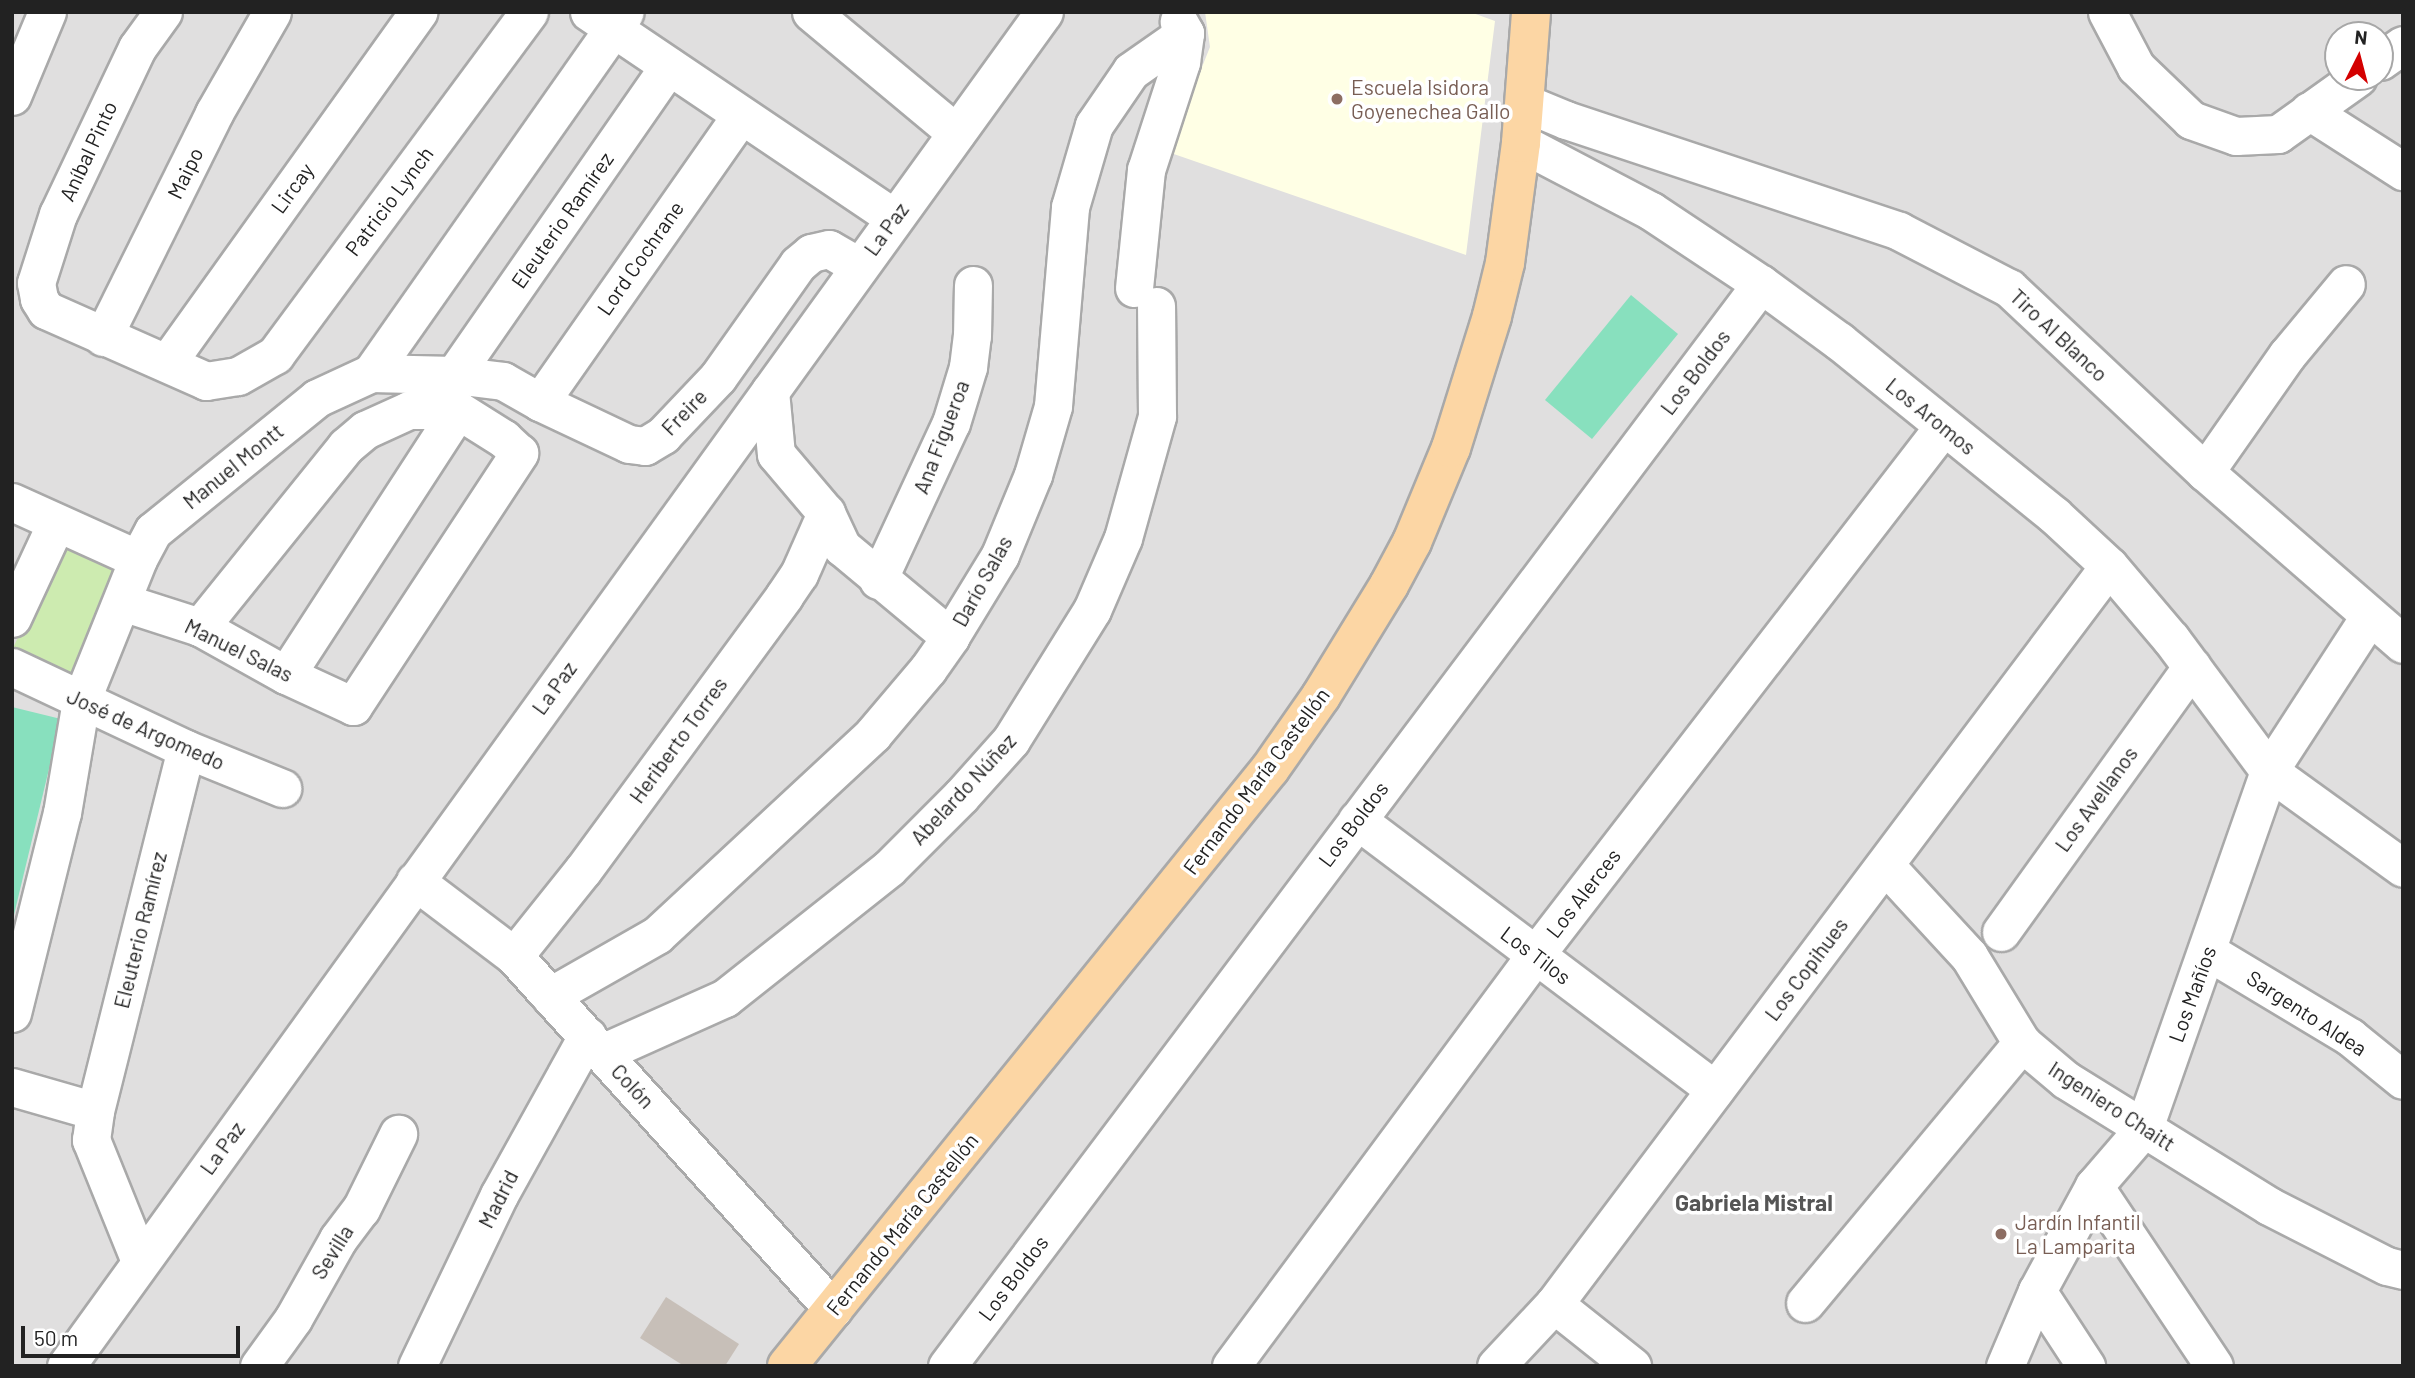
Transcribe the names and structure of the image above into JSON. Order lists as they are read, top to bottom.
{
  "streets": {
    "main road": ["Fernando María Castellón"],
    "street": [
      "Aníbal Pinto",
      "Maipo",
      "Lircay",
      "Patricio Lynch",
      "Eleuterio Ramírez",
      "La Paz",
      "Lord Cochrane",
      "Tiro Al Blanco",
      "Los Boldos",
      "Freire",
      "Los Aromos",
      "Ana Figueroa",
      "Manuel Montt",
      "Darío Salas",
      "Manuel Salas",
      "José de Argomedo",
      "Heriberto Torres",
      "Abelardo Núñez",
      "Los Avellanos",
      "Los Alerces",
      "Los Tilos",
      "Los Copihues",
      "Los Mañíos",
      "Sargento Aldea",
      "Colón",
      "Ingeniero Chaitt",
      "Madrid",
      "Sevilla"
    ]
  },
  "crossings": [
    ["Aníbal Pinto", "Maipo"],
    ["Lircay", "Patricio Lynch"],
    ["Eleuterio Ramírez", "La Paz"],
    ["Eleuterio Ramírez", "Freire"],
    ["Eleuterio Ramírez", "Manuel Salas"],
    ["Eleuterio Ramírez", "José de Argomedo"],
    ["La Paz", "Freire"],
    ["La Paz", "Colón"],
    ["Lord Cochrane", "Freire"],
    ["Tiro Al Blanco", "Fernando María Castellón"],
    ["Tiro Al Blanco", "Los Mañíos"],
    ["Los Boldos", "Los Aromos"],
    ["Los Boldos", "Los Tilos"],
    ["Freire", "Manuel Montt"],
    ["Freire", "Manuel Salas"],
    ["Los Aromos", "Fernando María Castellón"],
    ["Los Aromos", "Los Avellanos"],
    ["Los Aromos", "Los Alerces"],
    ["Los Aromos", "Los Copihues"],
    ["Los Aromos", "Los Mañíos"],
    ["Manuel Montt", "Manuel Salas"],
    ["Manuel Montt", "José de Argomedo"],
    ["Darío Salas", "Abelardo Núñez"],
    ["Darío Salas", "Colón"],
    ["Heriberto Torres", "Colón"],
    ["Fernando María Castellón", "Colón"],
    ["Abelardo Núñez", "Colón"],
    ["Abelardo Núñez", "Madrid"],
    ["Los Alerces", "Los Tilos"],
    ["Los Tilos", "Los Copihues"],
    ["Los Copihues", "Ingeniero Chaitt"],
    ["Los Mañíos", "Sargento Aldea"],
    ["Los Mañíos", "Ingeniero Chaitt"],
    ["Colón", "Madrid"]
  ],
  "districts": ["Gabriela Mistral"],
  "places": ["Escuela Isidora Goyenechea Gallo", "Jardín Infantil La Lamparita"],
  "scale_bar": "50 m",
  "north": "top"
}
